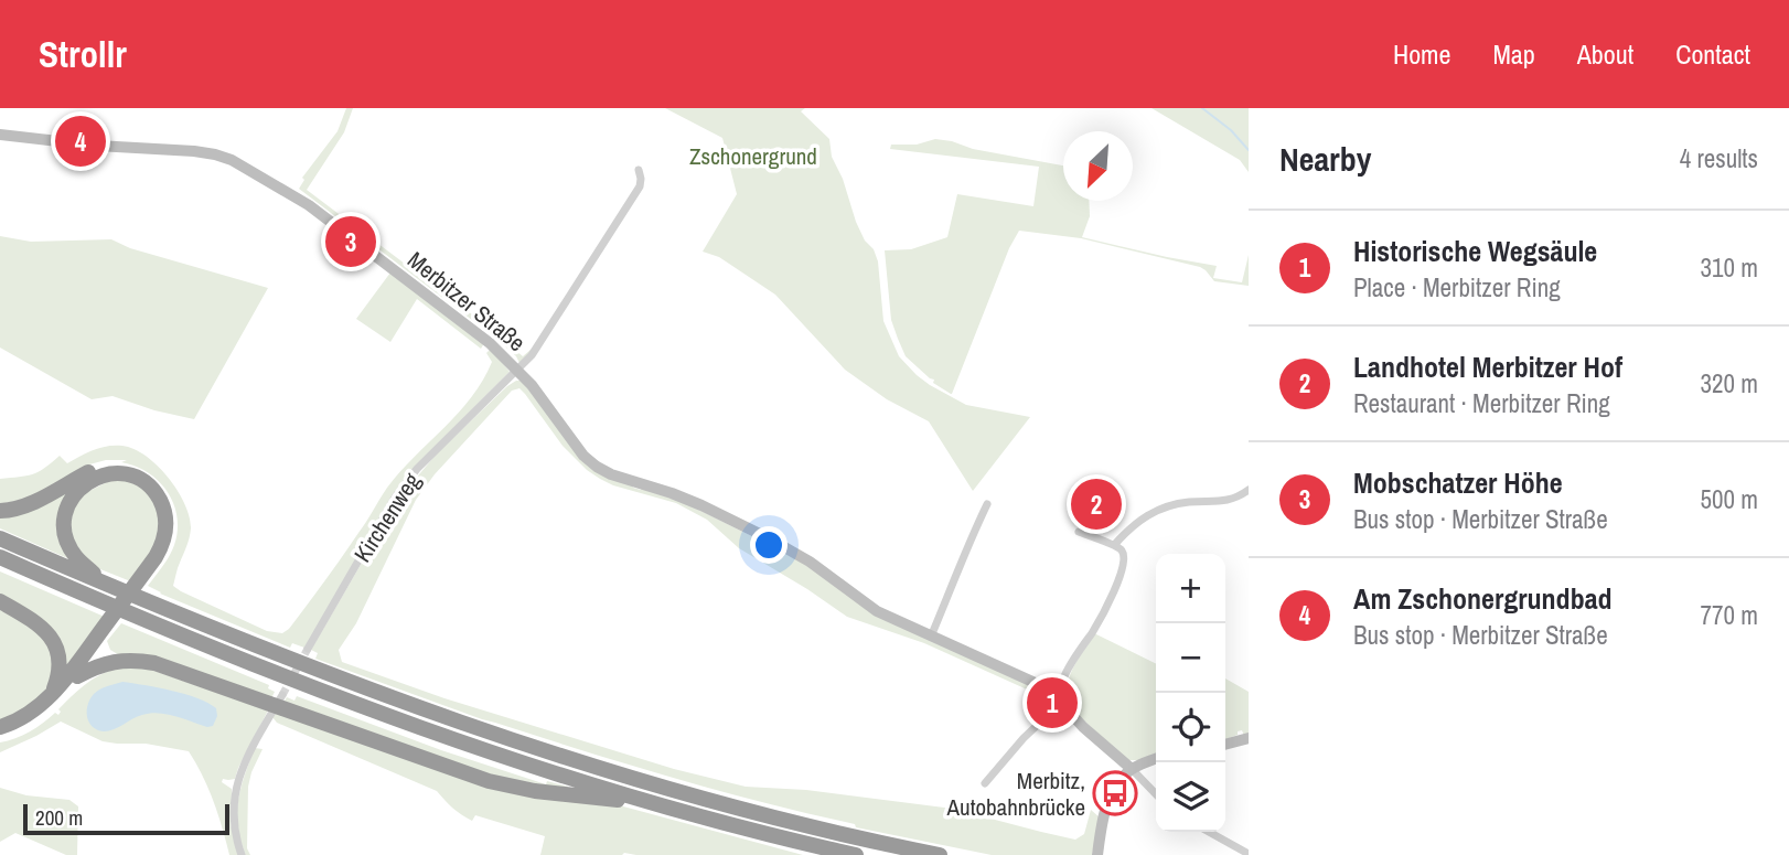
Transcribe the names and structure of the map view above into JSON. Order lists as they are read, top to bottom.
{
  "streets": {
    "street": ["Merbitzer Straße", "Kirchenweg"]
  },
  "crossings": [
    ["Merbitzer Straße", "Kirchenweg"]
  ],
  "parks": ["Zschonergrund"],
  "places": {
    "bus stop": ["Merbitz, Autobahnbrücke"]
  },
  "scale_bar": "200 m",
  "north": "bottom left",
  "page": {
    "header": "Strollr",
    "nav": [
      "Home",
      "Map",
      "About",
      "Contact"
    ],
    "heading": ["Nearby", "4 results"],
    "pins": [
      "4",
      "3",
      "2",
      "1"
    ],
    "list": [
      {
        "mark": "1",
        "name": "Historische Wegsäule",
        "note": "Place · Merbitzer Ring",
        "value": "310 m"
      },
      {
        "mark": "2",
        "name": "Landhotel Merbitzer Hof",
        "note": "Restaurant · Merbitzer Ring",
        "value": "320 m"
      },
      {
        "mark": "3",
        "name": "Mobschatzer Höhe",
        "note": "Bus stop · Merbitzer Straße",
        "value": "500 m"
      },
      {
        "mark": "4",
        "name": "Am Zschonergrundbad",
        "note": "Bus stop · Merbitzer Straße",
        "value": "770 m"
      }
    ],
    "map_buttons": ["+", "−"],
    "scale": "200 m"
  }
}
